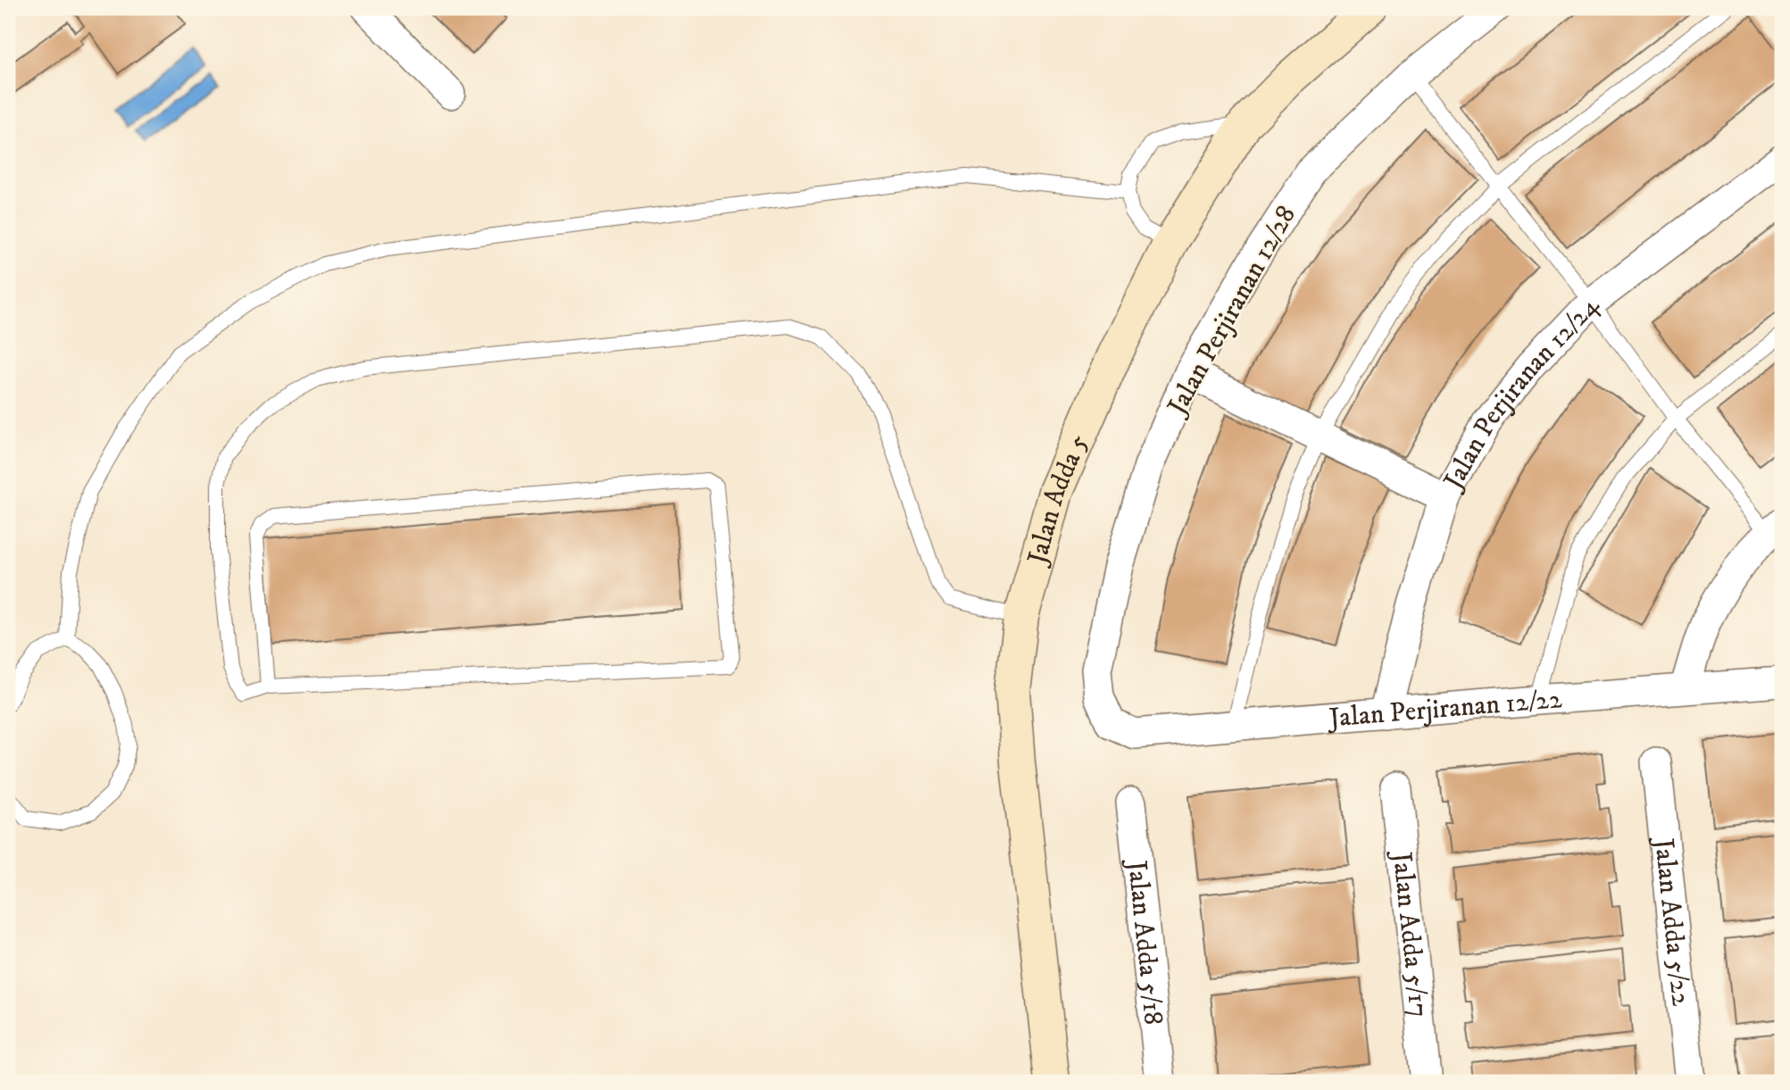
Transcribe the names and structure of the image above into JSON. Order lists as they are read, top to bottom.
{
  "streets": {
    "main road": ["Jalan Adda 5"],
    "street": [
      "Jalan Perjiranan 12/28",
      "Jalan Perjiranan 12/24",
      "Jalan Perjiranan 12/22",
      "Jalan Adda 5/22",
      "Jalan Adda 5/17",
      "Jalan Adda 5/18"
    ]
  },
  "crossings": [
    ["Jalan Perjiranan 12/28", "Jalan Perjiranan 12/22"],
    ["Jalan Perjiranan 12/24", "Jalan Perjiranan 12/22"]
  ]
}
